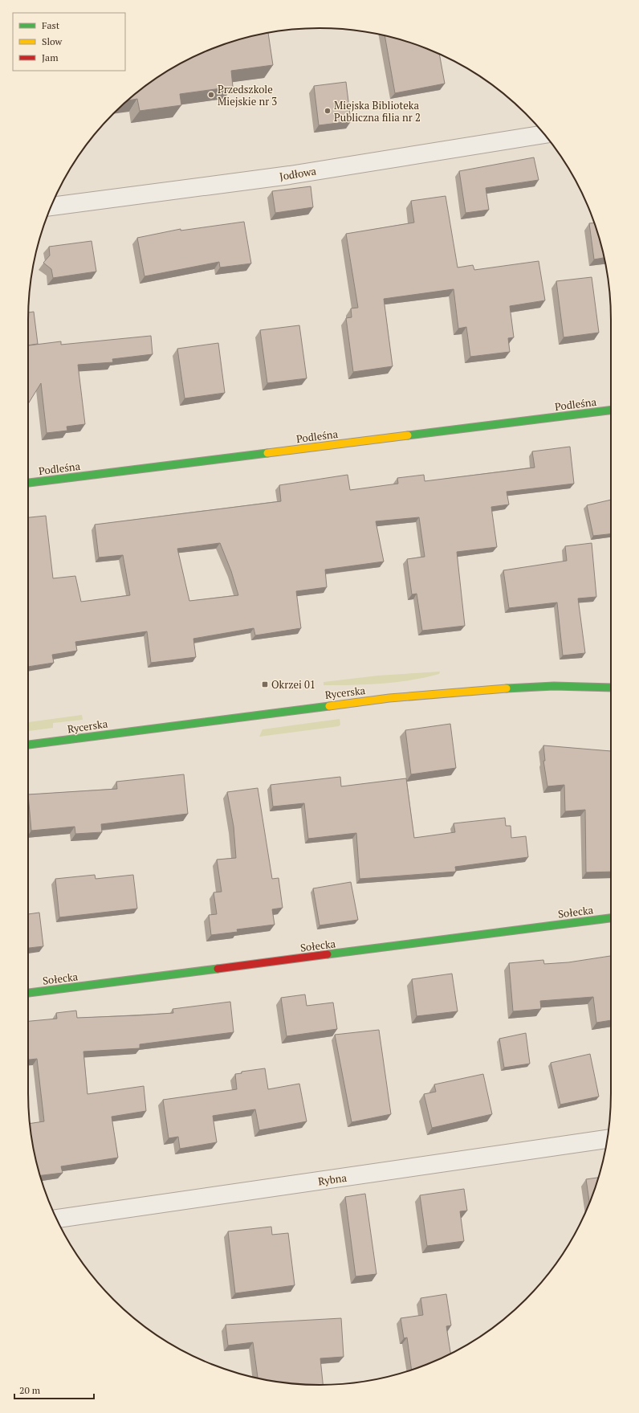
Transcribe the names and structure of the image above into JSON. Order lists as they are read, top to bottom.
{
  "streets": {
    "street": [
      "Jodłowa",
      "Podleśna",
      "Rycerska",
      "Sołecka",
      "Rybna"
    ]
  },
  "places": {
    "other": ["Przedszkole Miejskie nr 3", "Miejska Biblioteka Publiczna filia nr 2"],
    "transit": ["Okrzei 01"]
  },
  "legend": ["Fast", "Slow", "Jam"],
  "scale_bar": "20 m"
}
